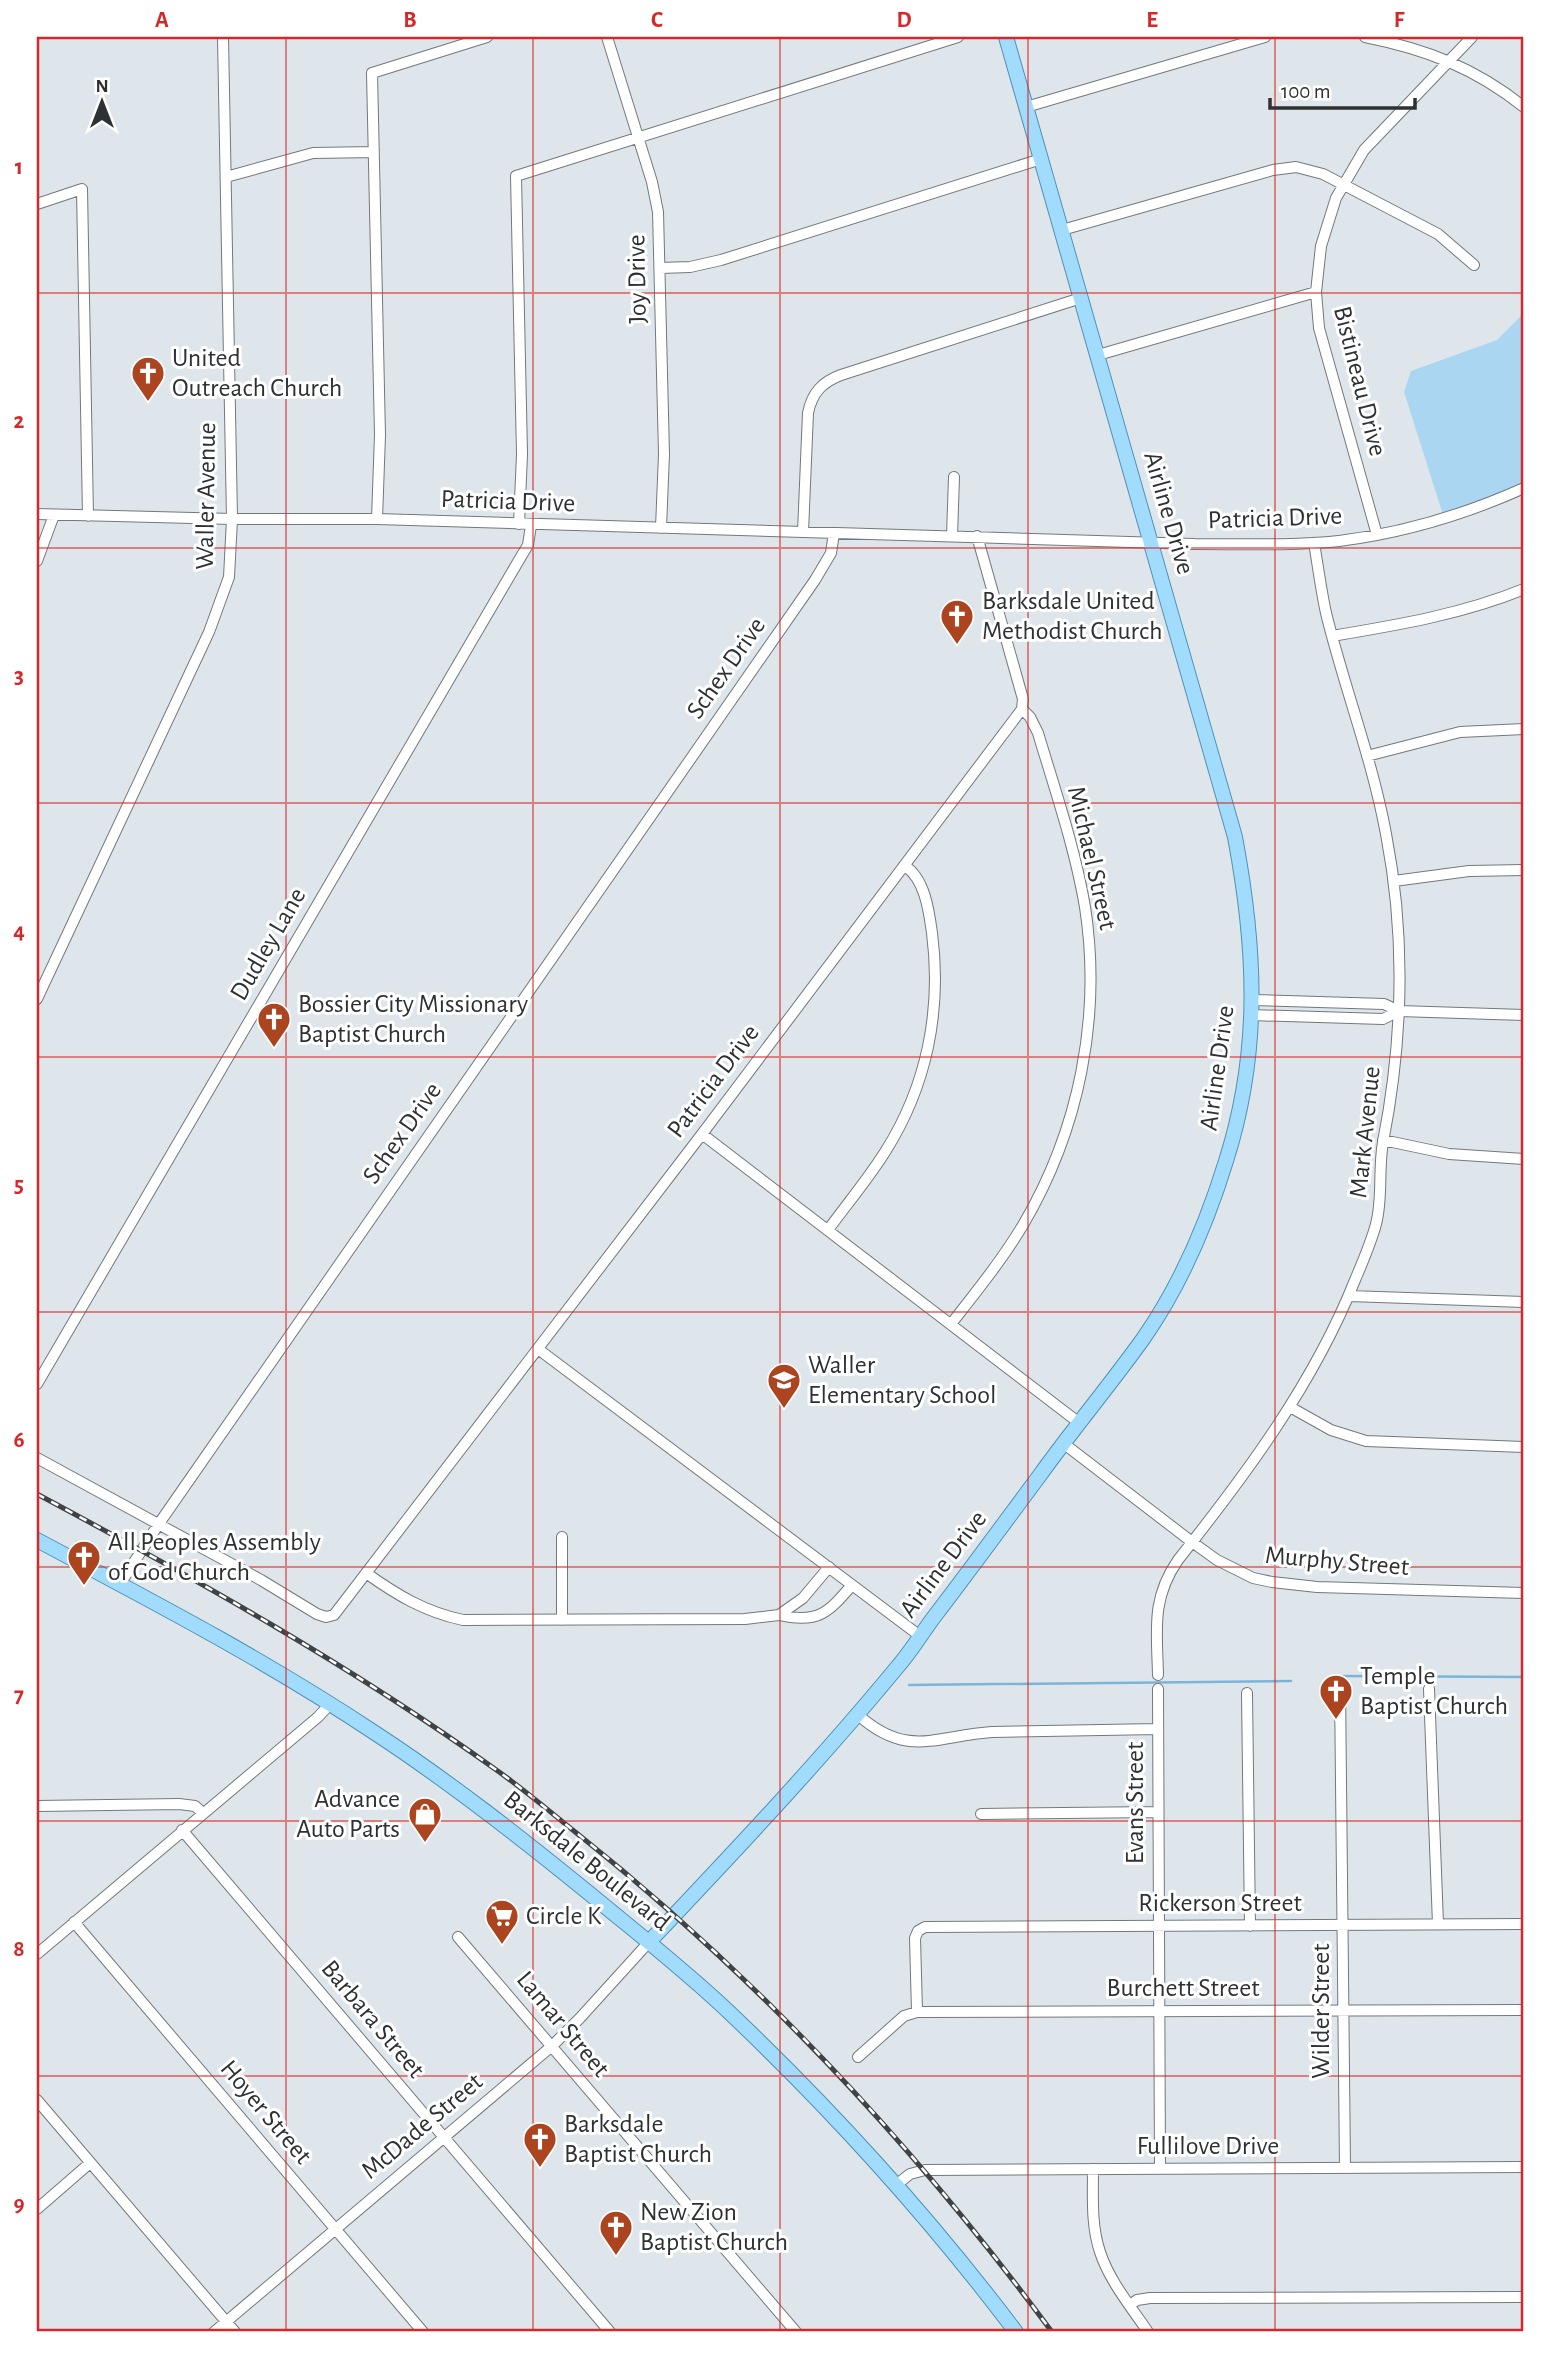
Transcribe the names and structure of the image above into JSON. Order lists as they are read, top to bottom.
{
  "streets": {
    "main road": ["Airline Drive", "Barksdale Boulevard"],
    "street": [
      "Joy Drive",
      "Bistineau Drive",
      "Waller Avenue",
      "Patricia Drive",
      "Schex Drive",
      "Michael Street",
      "Dudley Lane",
      "Mark Avenue",
      "Murphy Street",
      "Evans Street",
      "Rickerson Street",
      "Burchett Street",
      "Wilder Street",
      "Barbara Street",
      "Lamar Street",
      "Hoyer Street",
      "McDade Street",
      "Fullilove Drive"
    ]
  },
  "crossings": [
    ["Joy Drive", "Patricia Drive"],
    ["Bistineau Drive", "Patricia Drive"],
    ["Waller Avenue", "Patricia Drive"],
    ["Patricia Drive", "Airline Drive"],
    ["Patricia Drive", "Schex Drive"],
    ["Patricia Drive", "Michael Street"],
    ["Patricia Drive", "Dudley Lane"],
    ["Patricia Drive", "Mark Avenue"],
    ["Airline Drive", "Murphy Street"],
    ["Airline Drive", "Barksdale Boulevard"],
    ["Airline Drive", "McDade Street"],
    ["Schex Drive", "Barksdale Boulevard"],
    ["Mark Avenue", "Murphy Street"],
    ["Evans Street", "Rickerson Street"],
    ["Evans Street", "Burchett Street"],
    ["Evans Street", "Fullilove Drive"],
    ["Barksdale Boulevard", "McDade Street"],
    ["Barksdale Boulevard", "Fullilove Drive"],
    ["Rickerson Street", "Burchett Street"],
    ["Rickerson Street", "Wilder Street"],
    ["Burchett Street", "Wilder Street"],
    ["Wilder Street", "Fullilove Drive"],
    ["Barbara Street", "McDade Street"],
    ["Lamar Street", "McDade Street"],
    ["Hoyer Street", "McDade Street"]
  ],
  "places": {
    "church": [
      "United Outreach Church",
      "Barksdale United Methodist Church",
      "Bossier City Missionary Baptist Church",
      "All Peoples Assembly of God Church",
      "Temple Baptist Church",
      "Barksdale Baptist Church",
      "New Zion Baptist Church"
    ],
    "school or university": ["Waller Elementary School"],
    "shop": ["Advance Auto Parts"],
    "supermarket": ["Circle K"]
  },
  "scale_bar": "100 m",
  "north": "top",
  "grid": {
    "columns": [
      "A",
      "B",
      "C",
      "D",
      "E",
      "F"
    ],
    "rows": [
      "1",
      "2",
      "3",
      "4",
      "5",
      "6",
      "7",
      "8",
      "9"
    ]
  }
}
